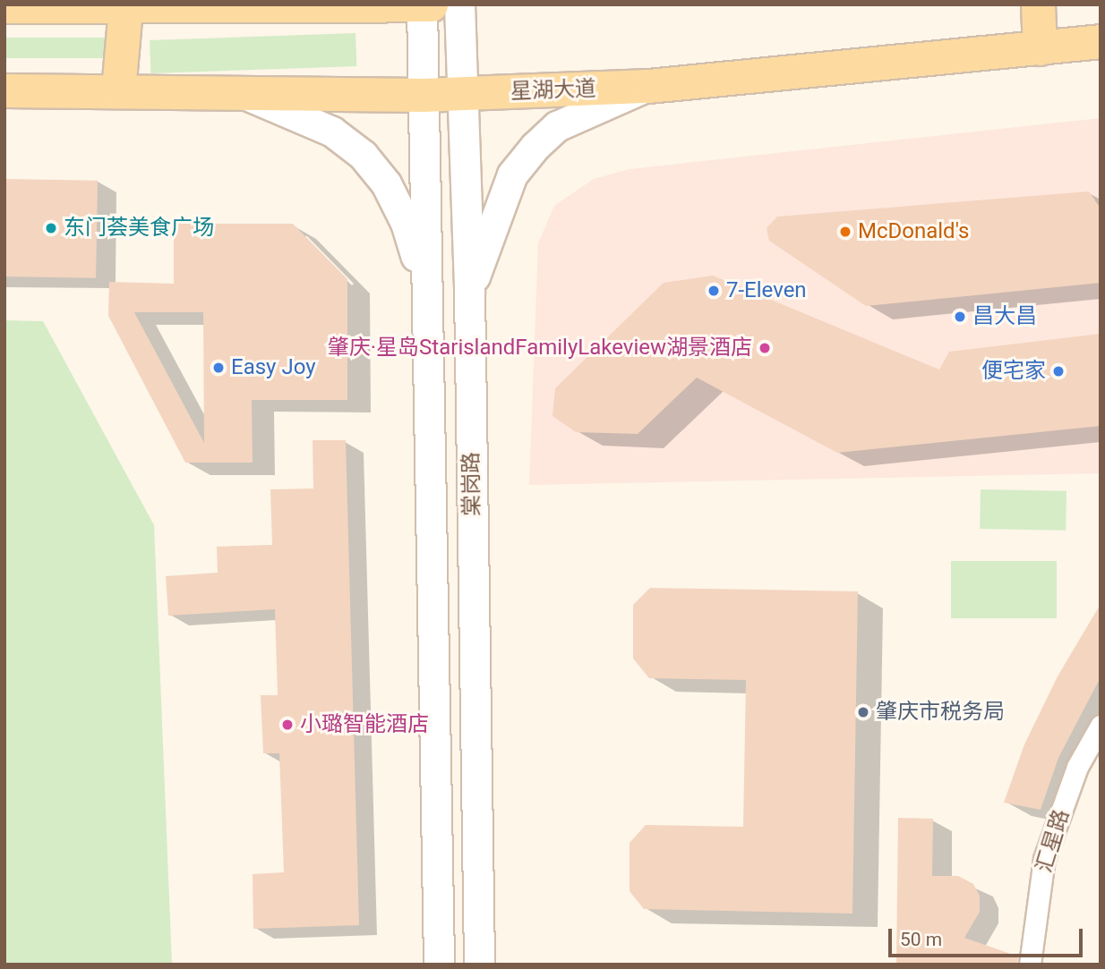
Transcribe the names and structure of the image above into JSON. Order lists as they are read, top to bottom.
{
  "streets": {
    "main road": ["星湖大道", "棠岗路"],
    "street": ["汇星路"]
  },
  "crossings": [
    ["星湖大道", "棠岗路"]
  ],
  "places": [
    "东门荟美食广场",
    "McDonald's",
    "7-Eleven",
    "昌大昌",
    "肇庆·星岛StarislandFamilyLakeview湖景酒店",
    "Easy Joy",
    "便宅家",
    "肇庆市税务局",
    "小璐智能酒店"
  ],
  "scale_bar": "50 m"
}
